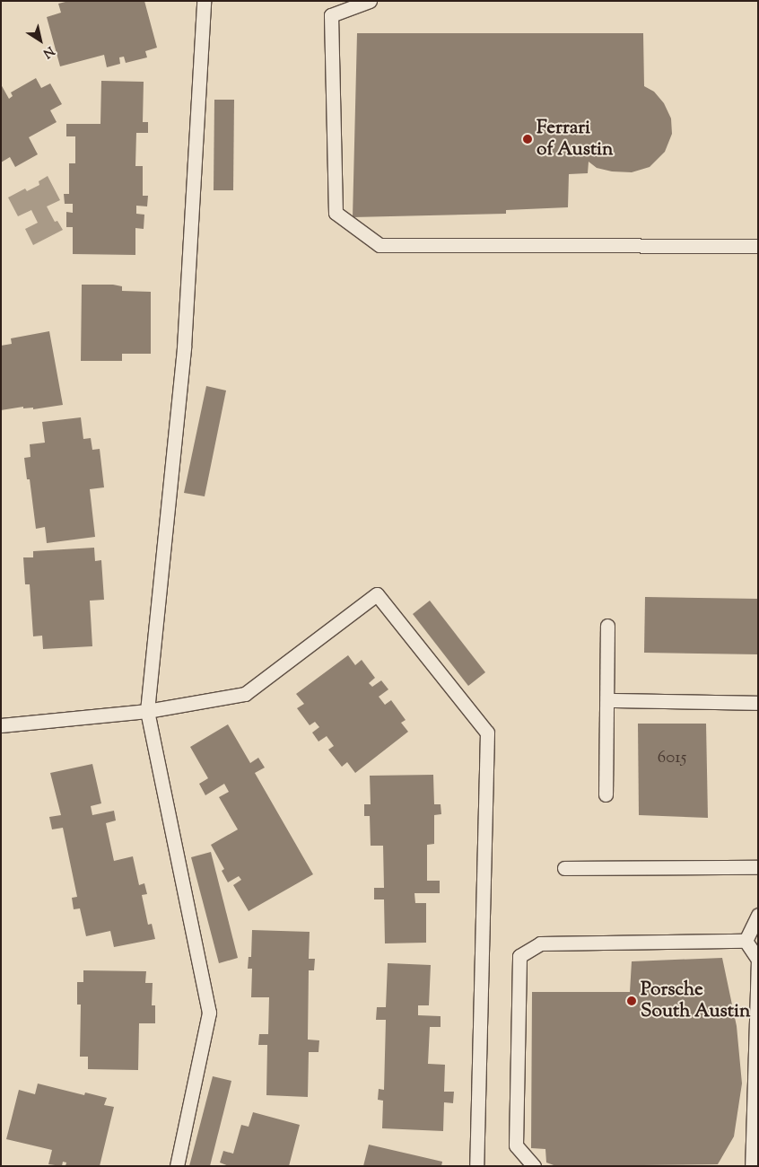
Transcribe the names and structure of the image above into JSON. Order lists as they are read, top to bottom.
{
  "places": ["Ferrari of Austin", "Porsche South Austin"],
  "house_numbers": ["6015"],
  "north": "bottom right"
}
